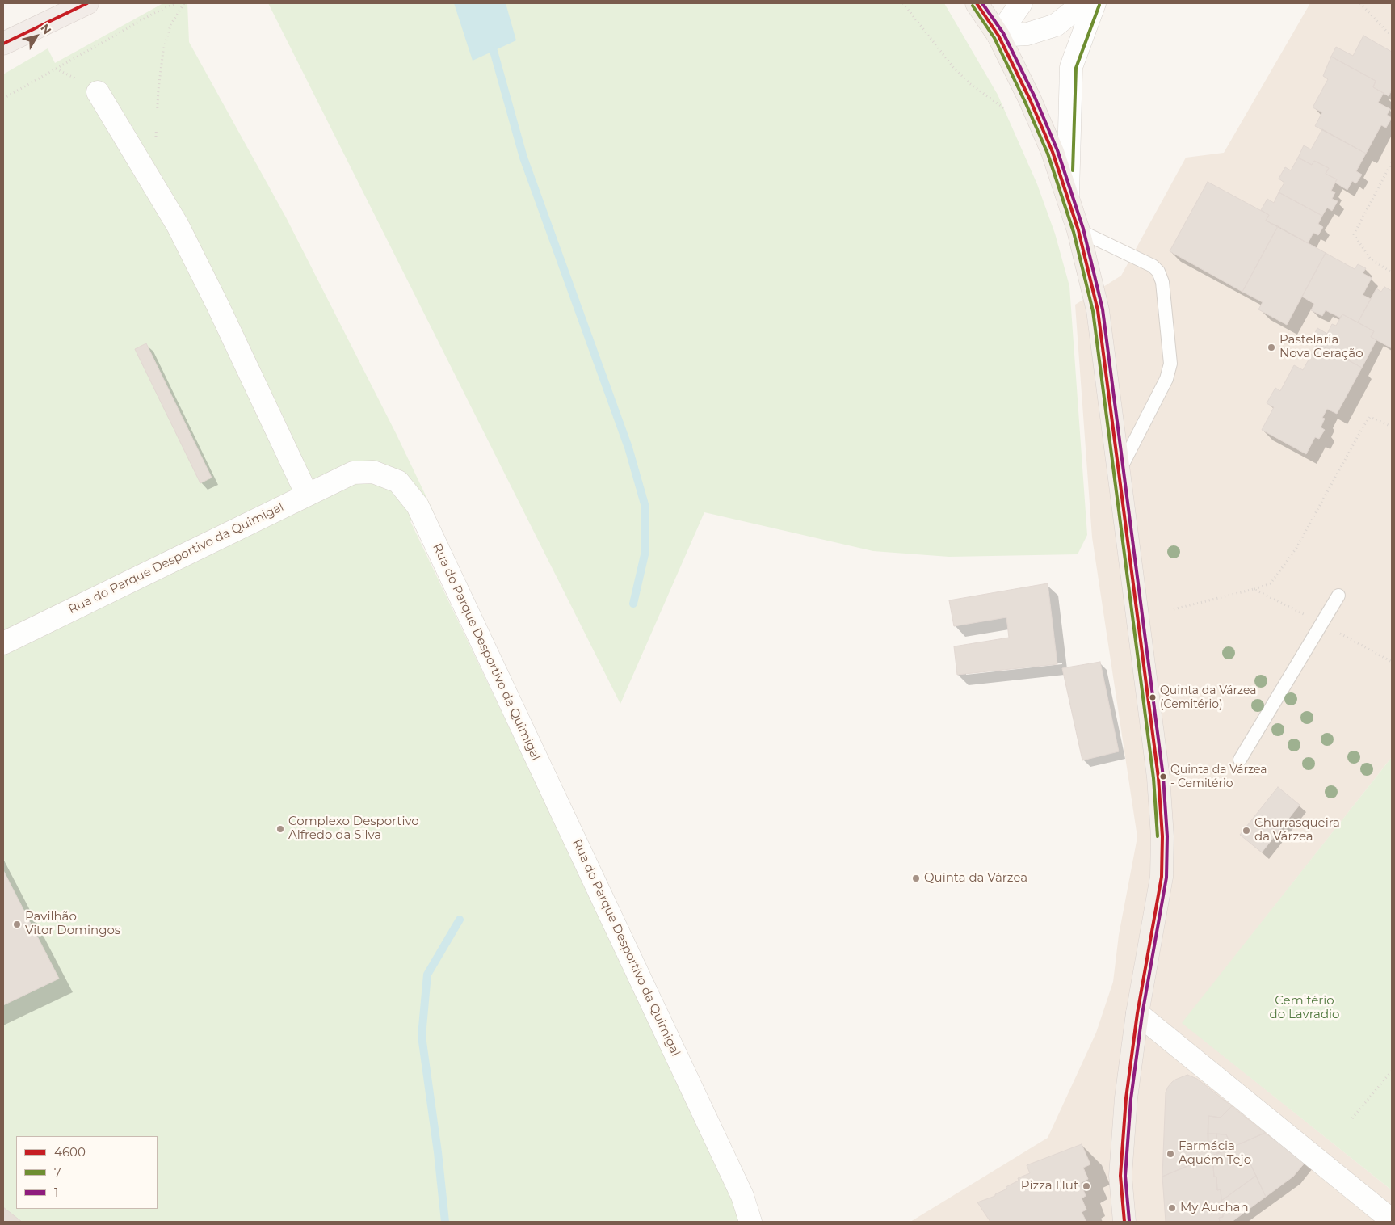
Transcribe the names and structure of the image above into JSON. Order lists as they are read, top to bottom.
{
  "streets": {
    "street": ["Rua do Parque Desportivo da Quimigal"]
  },
  "parks": ["Cemitério do Lavradio"],
  "places": [
    "Pastelaria Nova Geração",
    "Quinta da Várzea (Cemitério)",
    "Quinta da Várzea - Cemitério",
    "Complexo Desportivo Alfredo da Silva",
    "Churrasqueira da Várzea",
    "Quinta da Várzea",
    "Pavilhão Vitor Domingos",
    "Farmácia Aquém Tejo",
    "Pizza Hut",
    "My Auchan"
  ],
  "lines": ["transit line 4600", "transit line 1", "transit line 7"],
  "legend": ["4600", "7", "1"],
  "north": "top right"
}
